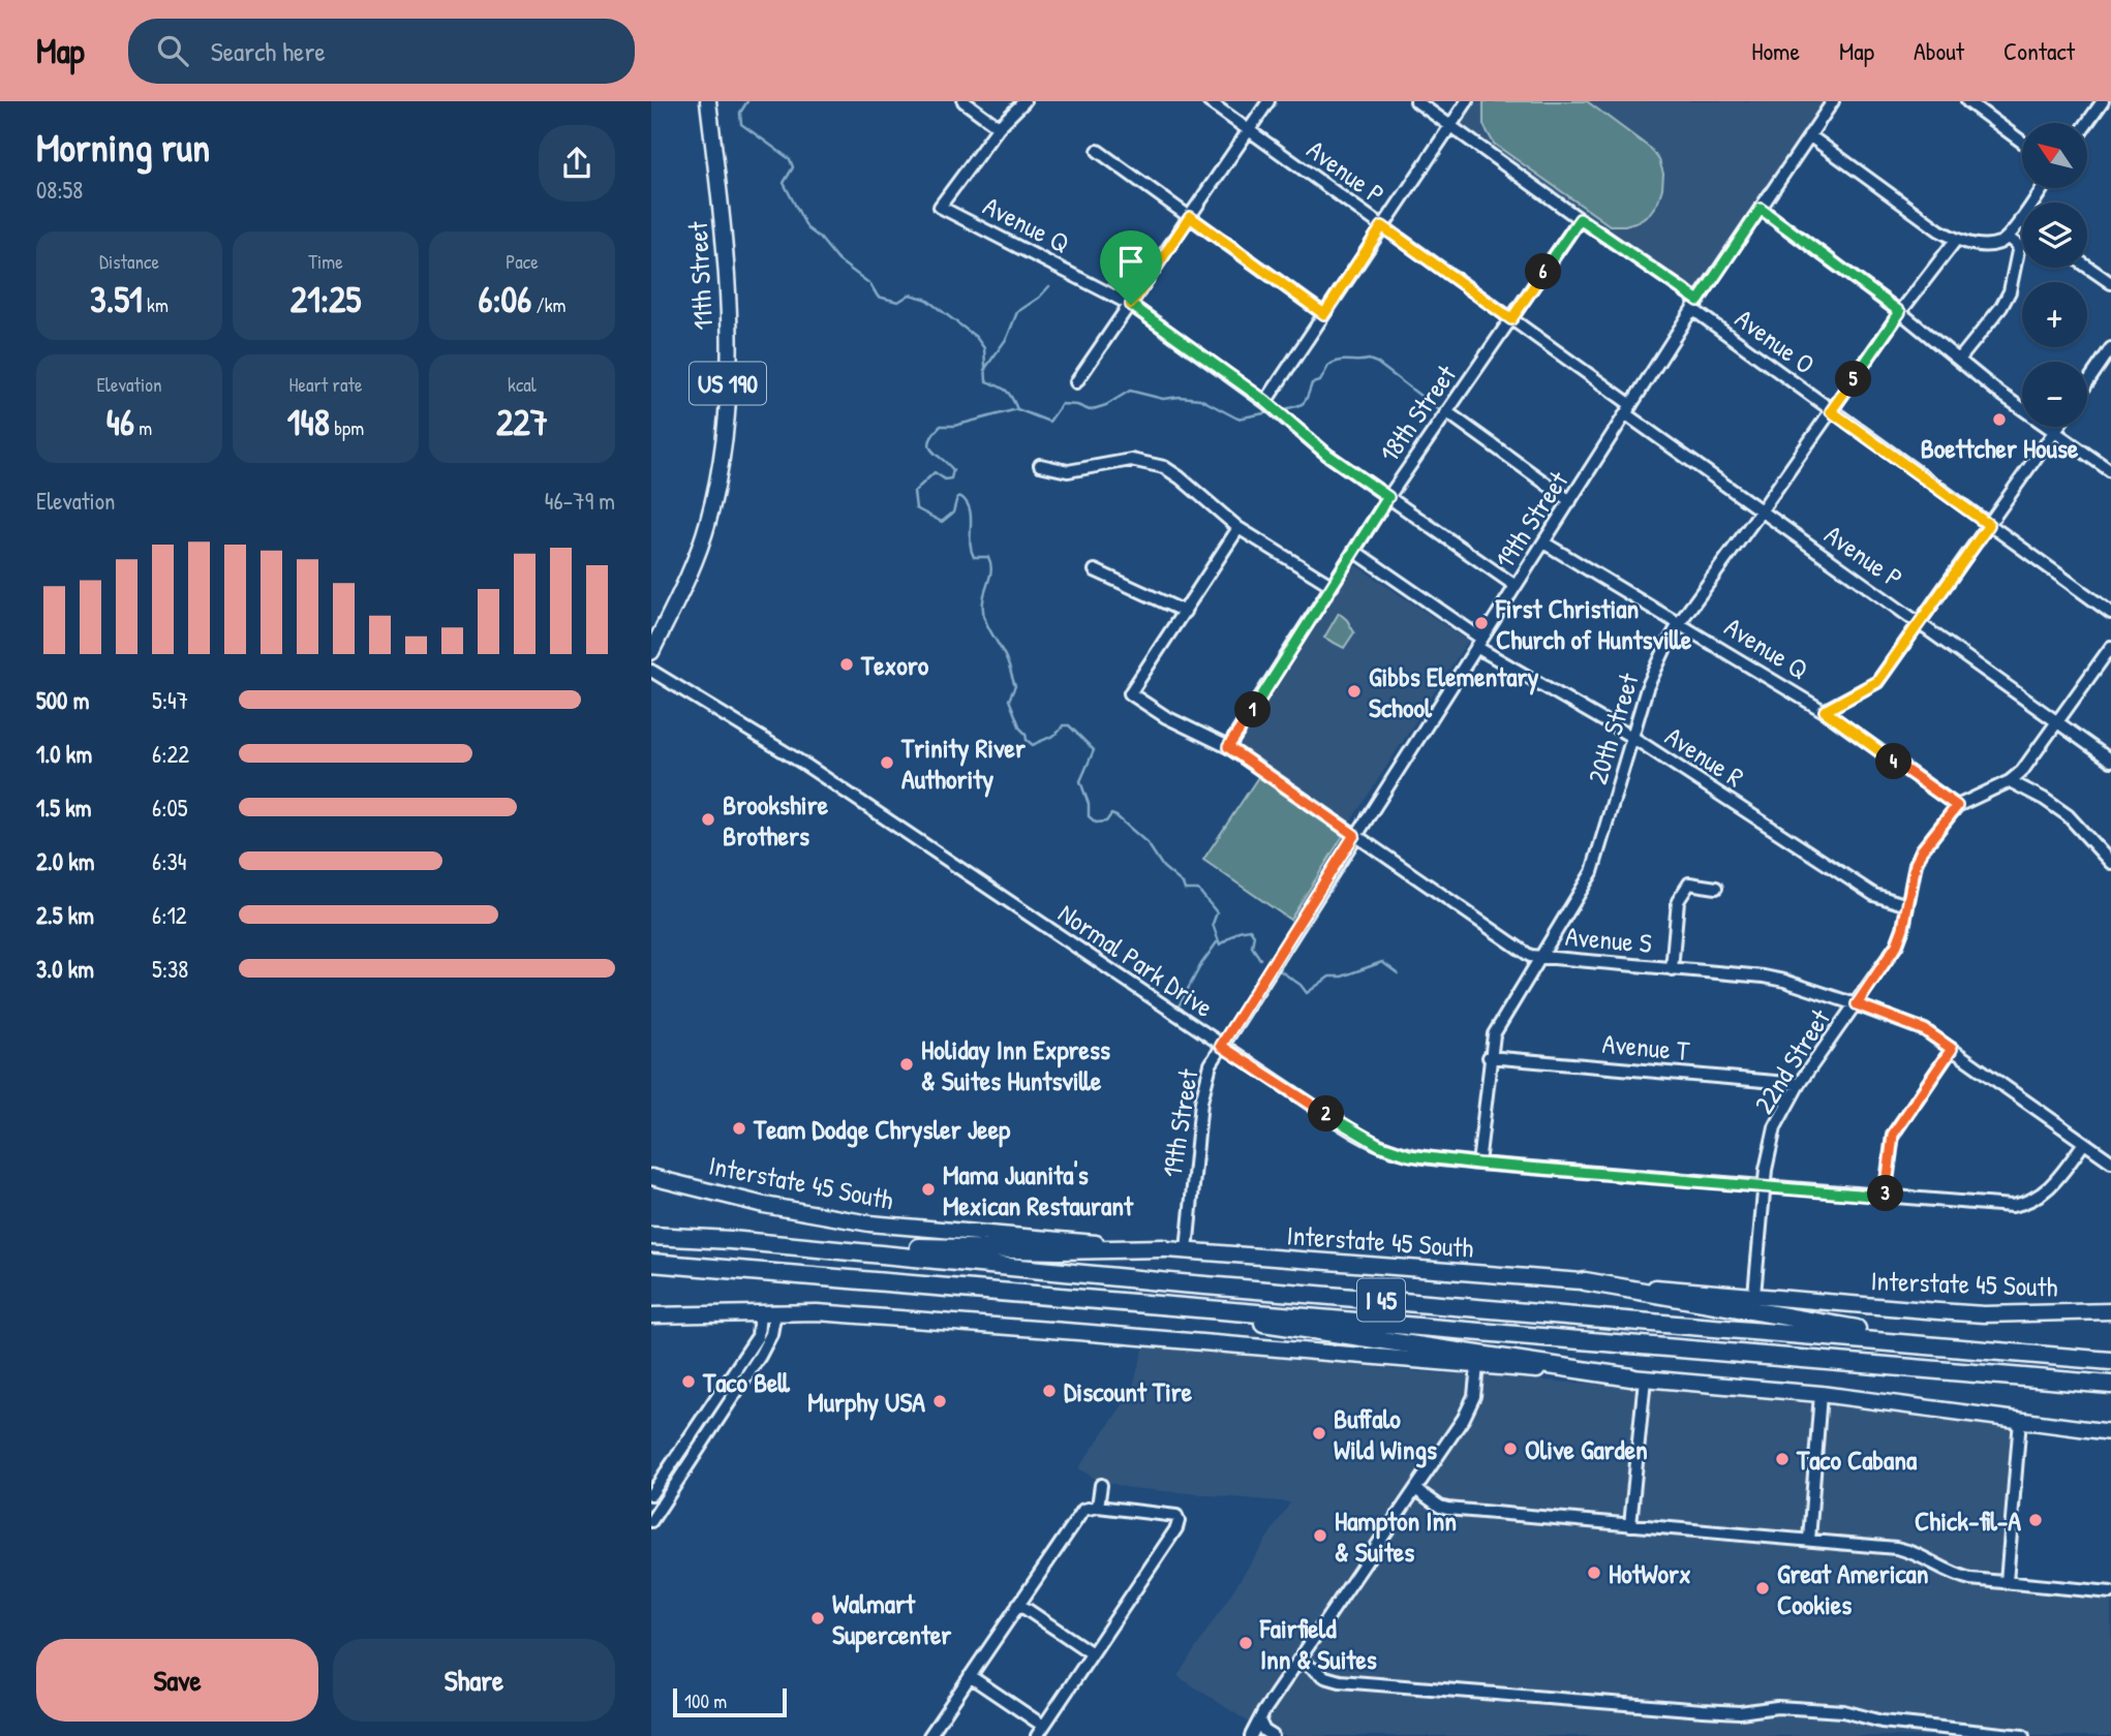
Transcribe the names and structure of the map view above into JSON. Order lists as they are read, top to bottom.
{
  "streets": {
    "highway": ["I 45"],
    "main road": ["11th Street", "US 190", "Interstate 45 South"],
    "street": [
      "Avenue P",
      "Avenue Q",
      "Avenue O",
      "18th Street",
      "19th Street",
      "20th Street",
      "Avenue R",
      "Avenue S",
      "Normal Park Drive",
      "Avenue T",
      "22nd Street"
    ]
  },
  "crossings": [
    ["Avenue P", "18th Street"],
    ["Avenue P", "19th Street"],
    ["Avenue P", "20th Street"],
    ["Avenue P", "22nd Street"],
    ["Avenue Q", "18th Street"],
    ["Avenue Q", "19th Street"],
    ["Avenue Q", "20th Street"],
    ["Avenue Q", "22nd Street"],
    ["Avenue O", "18th Street"],
    ["Avenue O", "19th Street"],
    ["Avenue O", "20th Street"],
    ["18th Street", "Avenue R"],
    ["18th Street", "Avenue S"],
    ["19th Street", "Avenue R"],
    ["19th Street", "Avenue S"],
    ["19th Street", "Normal Park Drive"],
    ["19th Street", "Interstate 45 South"],
    ["20th Street", "Avenue R"],
    ["20th Street", "Avenue S"],
    ["20th Street", "Normal Park Drive"],
    ["20th Street", "Avenue T"],
    ["Avenue R", "22nd Street"],
    ["Avenue S", "Normal Park Drive"],
    ["Avenue S", "22nd Street"],
    ["Normal Park Drive", "22nd Street"],
    ["Avenue T", "22nd Street"],
    ["22nd Street", "Interstate 45 South"]
  ],
  "places": [
    "Boettcher House",
    "First Christian Church of Huntsville",
    "Texoro",
    "Gibbs Elementary School",
    "Trinity River Authority",
    "Brookshire Brothers",
    "Holiday Inn Express & Suites Huntsville",
    "Team Dodge Chrysler Jeep",
    "Mama Juanita's Mexican Restaurant",
    "Taco Bell",
    "Discount Tire",
    "Murphy USA",
    "Buffalo Wild Wings",
    "Olive Garden",
    "Taco Cabana",
    "Chick-fil-A",
    "Hampton Inn & Suites",
    "HotWorx",
    "Great American Cookies",
    "Walmart Supercenter",
    "Fairfield Inn & Suites"
  ],
  "scale_bar": "100 m",
  "north": "top left",
  "page": {
    "header": "Map",
    "search": "Search here",
    "nav": [
      "Home",
      "Map",
      "About",
      "Contact"
    ],
    "heading": ["Morning run", "08:58"],
    "map_buttons": ["+", "−"],
    "stats": [
      ["Distance", "3.51 km"],
      ["Time", "21:25"],
      ["Pace", "6:06 /km"],
      ["Elevation", "46 m"],
      ["Heart rate", "148 bpm"],
      ["kcal", "227"]
    ],
    "pins": [
      "6",
      "5",
      "1",
      "4",
      "2",
      "3"
    ],
    "chart": ["Elevation", "46–79 m"],
    "list": [
      {
        "name": "500 m",
        "note": "5:47"
      },
      {
        "name": "1.0 km",
        "note": "6:22"
      },
      {
        "name": "1.5 km",
        "note": "6:05"
      },
      {
        "name": "2.0 km",
        "note": "6:34"
      },
      {
        "name": "2.5 km",
        "note": "6:12"
      },
      {
        "name": "3.0 km",
        "note": "5:38"
      }
    ],
    "buttons": ["Save", "Share"],
    "scale": "100 m"
  }
}
